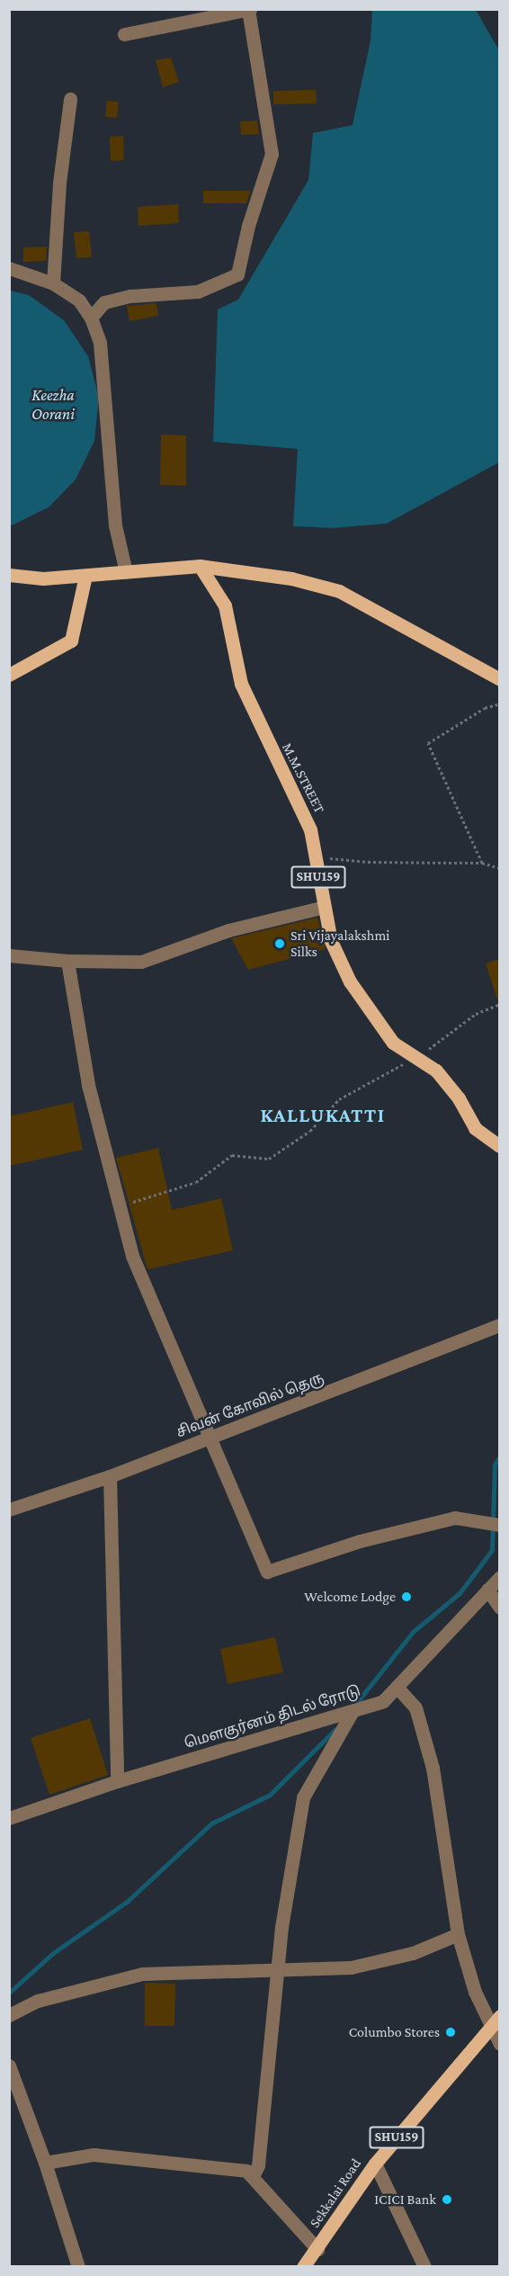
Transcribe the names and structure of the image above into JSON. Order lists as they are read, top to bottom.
{
  "streets": {
    "main road": ["M.M.STREET", "SHU159", "Sekkalai Road"],
    "street": ["சிவன் கோவில் தெரு", "மௌகுர்னம் திடல் ரோடு"]
  },
  "districts": ["KALLUKATTI"],
  "water": ["Keezha Oorani"],
  "places": [
    "Sri Vijayalakshmi Silks",
    "Welcome Lodge",
    "Columbo Stores",
    "ICICI Bank"
  ]
}
